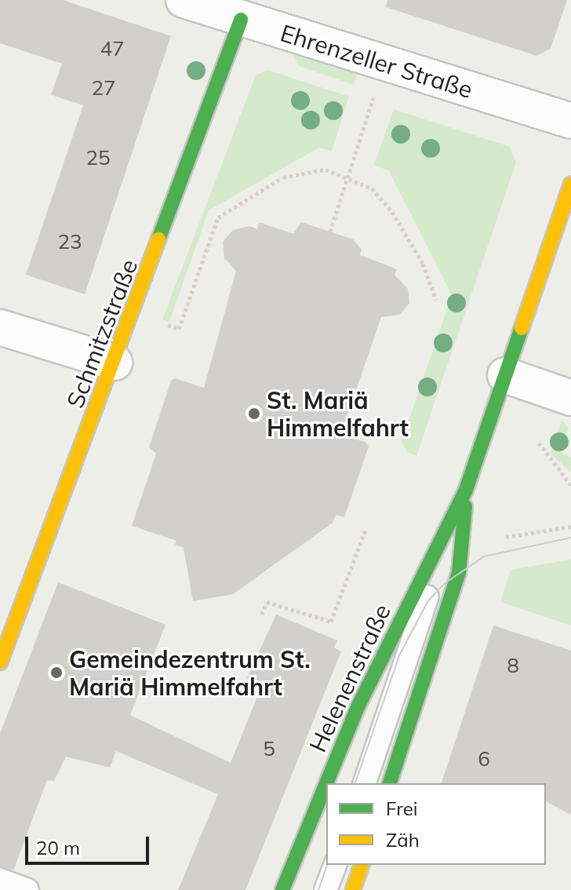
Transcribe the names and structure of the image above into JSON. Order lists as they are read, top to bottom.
{
  "streets": {
    "main road": ["Schmitzstraße", "Helenenstraße"],
    "street": ["Ehrenzeller Straße"]
  },
  "crossings": [
    ["Ehrenzeller Straße", "Schmitzstraße"]
  ],
  "places": ["St. Mariä Himmelfahrt", "Gemeindezentrum St. Mariä Himmelfahrt"],
  "house_numbers": [
    "47",
    "27",
    "25",
    "23",
    "8",
    "5",
    "6"
  ],
  "legend": ["Frei", "Zäh"],
  "scale_bar": "20 m"
}
